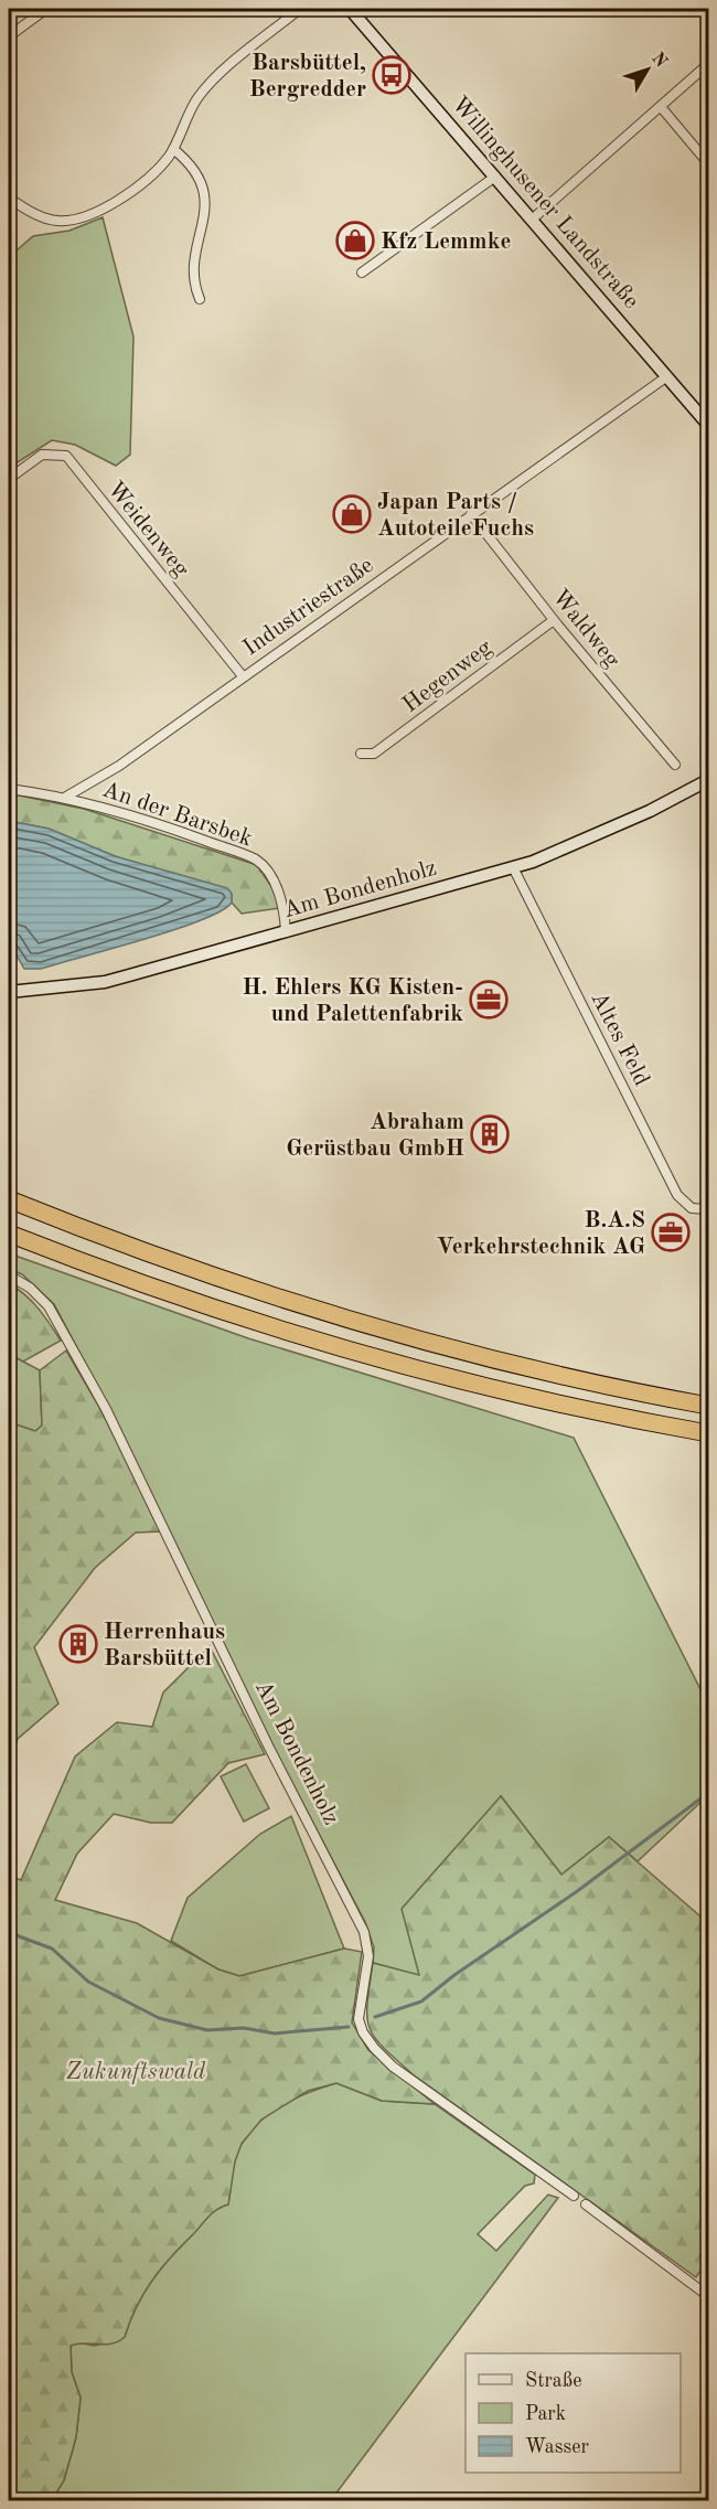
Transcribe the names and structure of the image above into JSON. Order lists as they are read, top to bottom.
{
  "streets": {
    "main road": ["Willinghusener Landstraße", "Am Bondenholz"],
    "street": [
      "Weidenweg",
      "Industriestraße",
      "Waldweg",
      "Hegenweg",
      "An der Barsbek",
      "Altes Feld"
    ]
  },
  "crossings": [
    ["Willinghusener Landstraße", "Industriestraße"],
    ["Weidenweg", "Industriestraße"],
    ["Industriestraße", "Waldweg"],
    ["Industriestraße", "An der Barsbek"],
    ["Waldweg", "Hegenweg"],
    ["An der Barsbek", "Am Bondenholz"],
    ["Am Bondenholz", "Altes Feld"]
  ],
  "parks": ["Zukunftswald"],
  "places": {
    "bus stop": ["Barsbüttel, Bergredder"],
    "shop": ["Kfz Lemmke", "Japan Parts / AutoteileFuchs"],
    "office": ["H. Ehlers KG Kisten- und Palettenfabrik", "B.A.S Verkehrstechnik AG"],
    "building": ["Abraham Gerüstbau GmbH", "Herrenhaus Barsbüttel"]
  },
  "legend": ["Straße", "Park", "Wasser"],
  "north": "top right"
}
